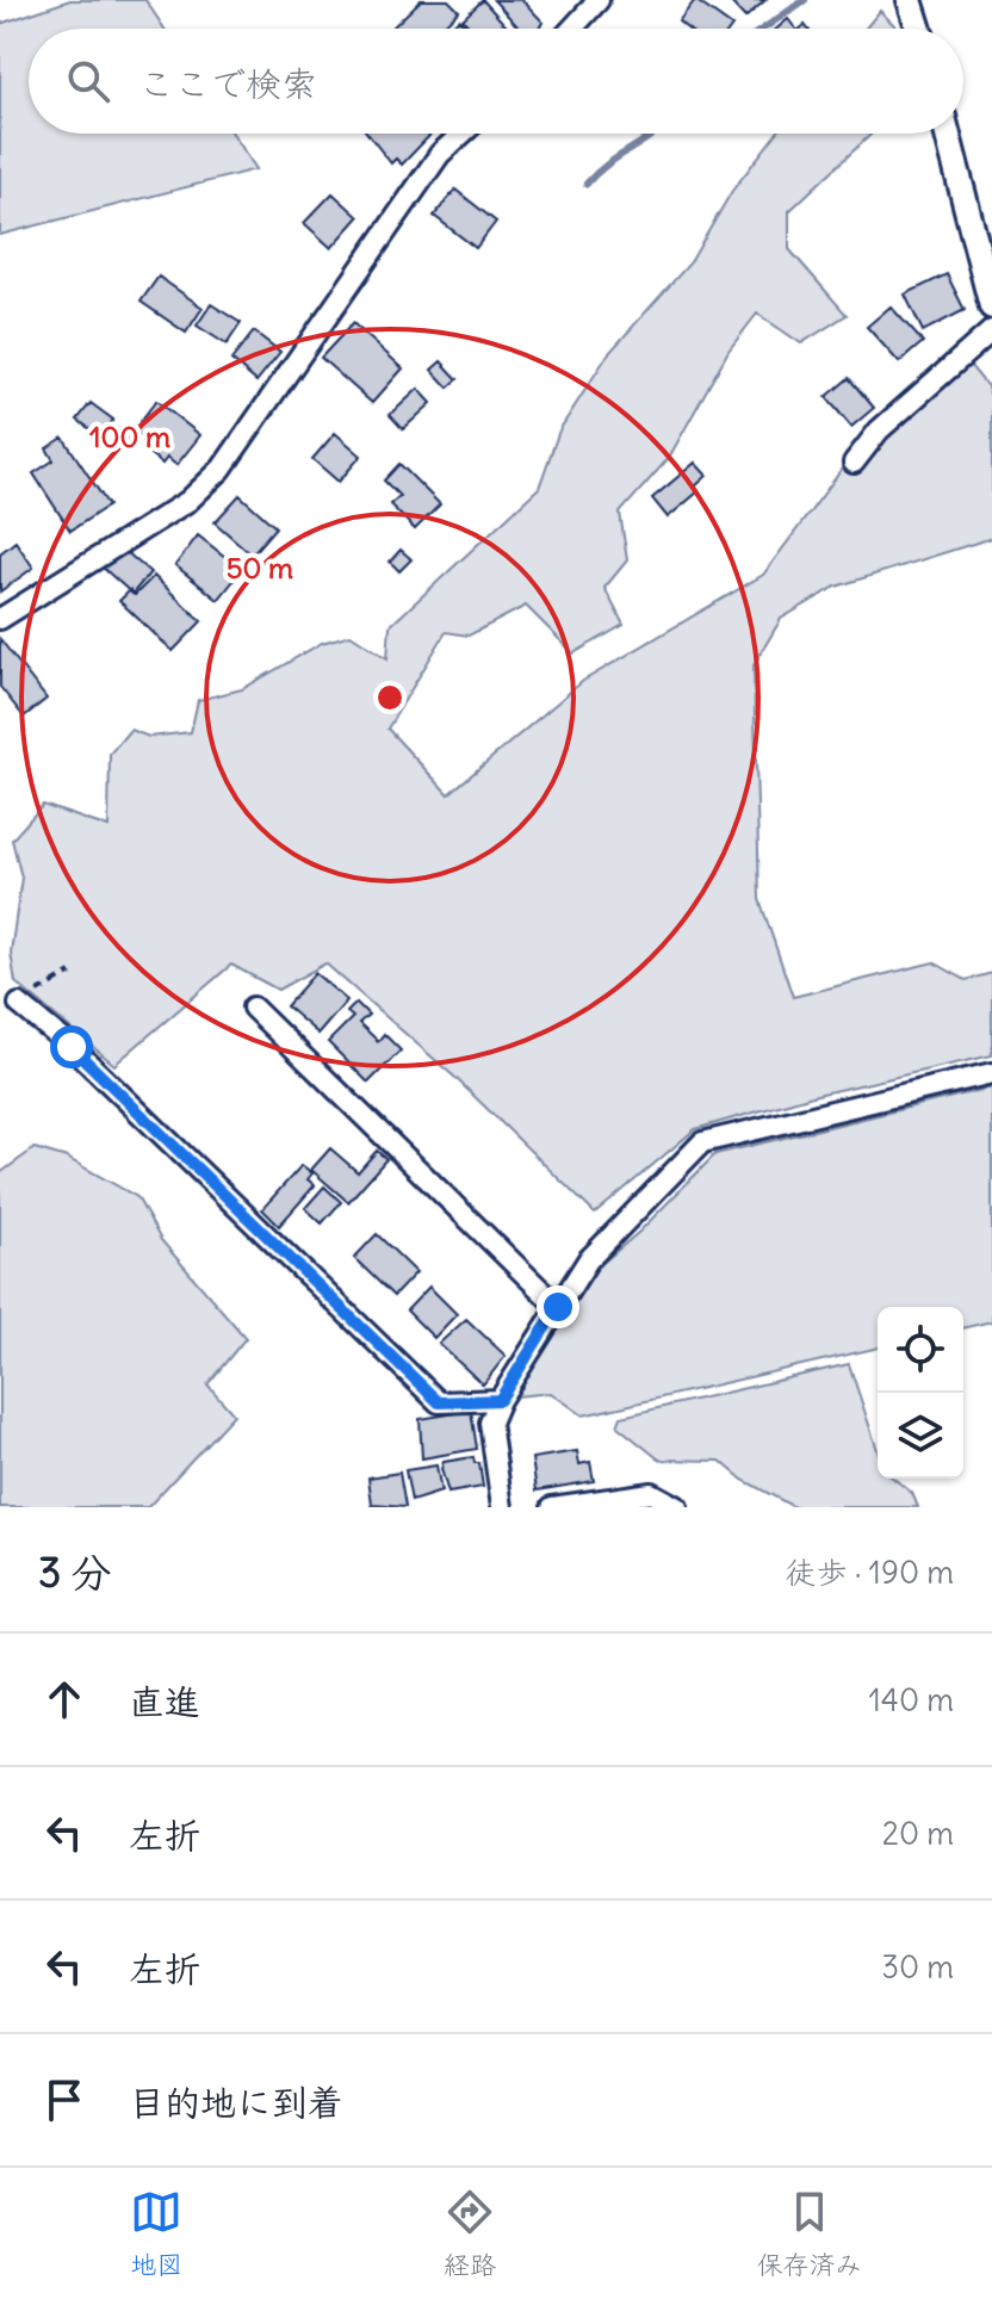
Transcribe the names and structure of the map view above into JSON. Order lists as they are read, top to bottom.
{
  "page": {
    "search": "ここで検索",
    "heading": ["3 分", "徒歩 · 190 m"],
    "list": [
      ["直進", "140 m"],
      ["左折", "20 m"],
      ["左折", "30 m"],
      "目的地に到着"
    ],
    "nav": ["地図", "経路", "保存済み"]
  },
  "rings": ["100 m", "50 m"]
}
